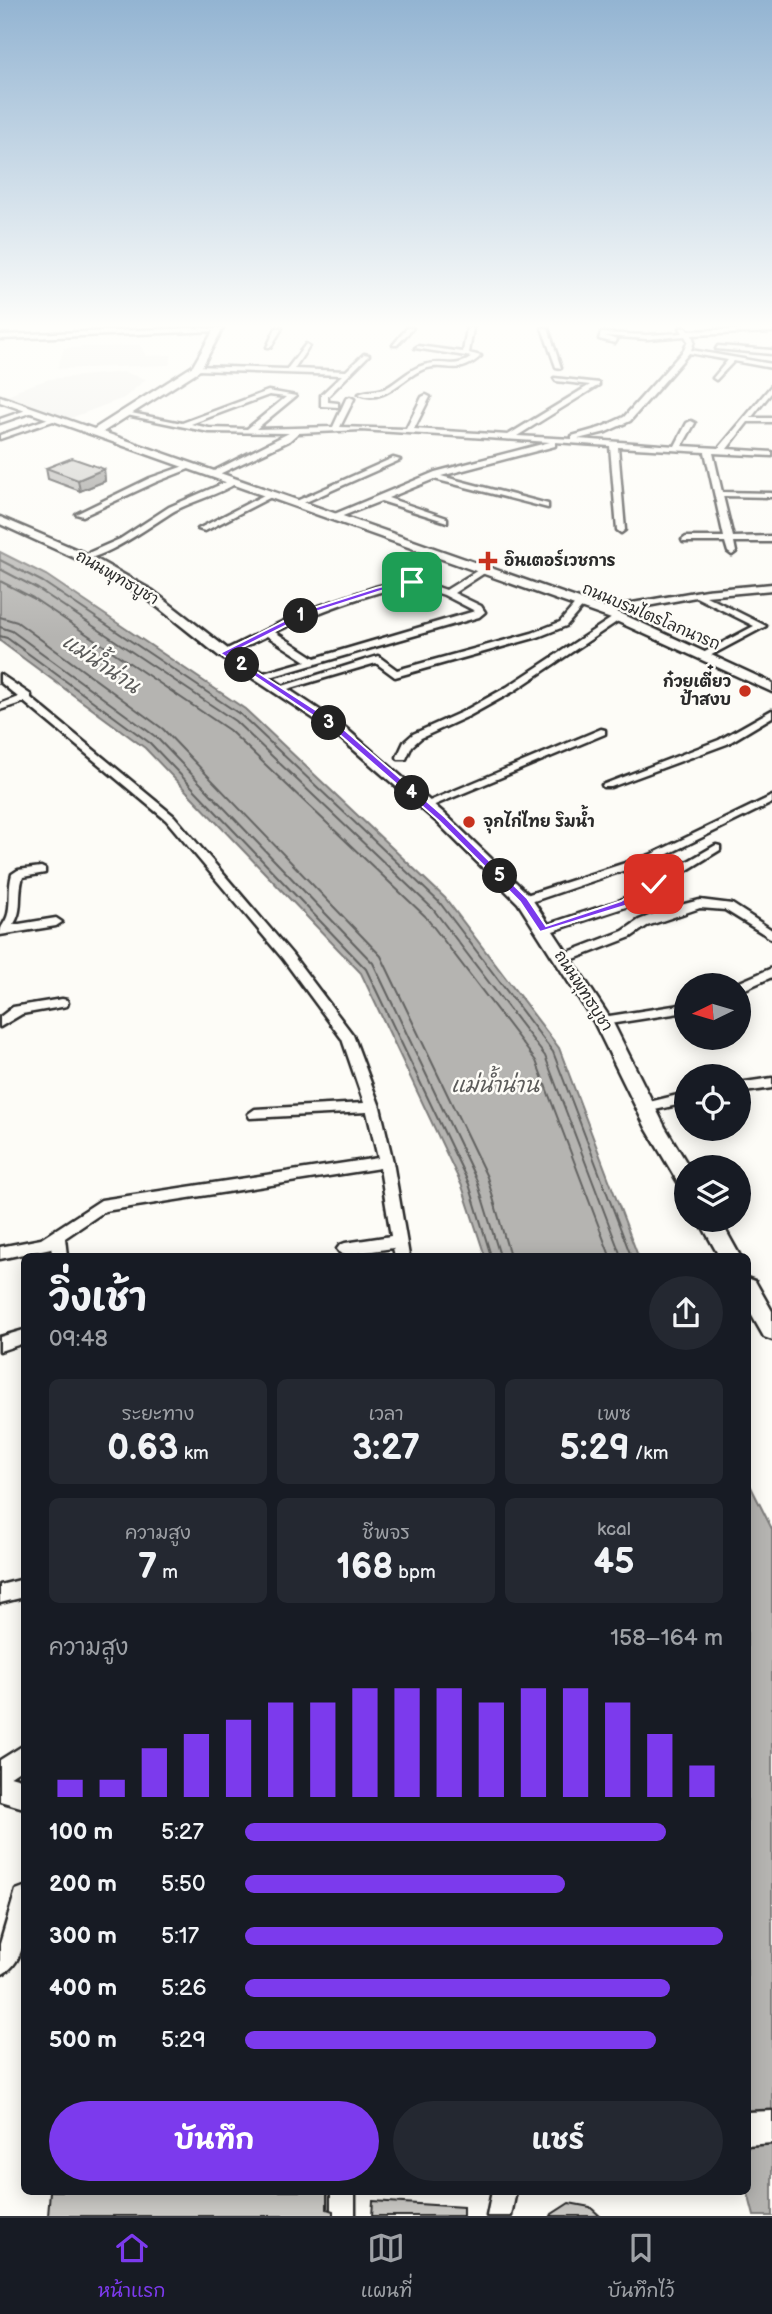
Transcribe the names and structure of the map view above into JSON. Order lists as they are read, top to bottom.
{
  "streets": {
    "main road": ["ถนนบรมไตรโลกนารถ"],
    "street": ["ถนนพุทธบูชา"]
  },
  "water": ["แม่น้ำน่าน"],
  "places": {
    "health": ["อินเตอร์เวชการ"],
    "other": ["ก๋วยเตี๋ยว ป้าสงบ", "จุกไก่ไทย ริมน้ำ"]
  },
  "north": "left",
  "page": {
    "pins": [
      "1",
      "2",
      "3",
      "4",
      "5"
    ],
    "heading": ["วิ่งเช้า", "09:48"],
    "stats": [
      ["ระยะทาง", "0.63 km"],
      ["เวลา", "3:27"],
      ["เพซ", "5:29 /km"],
      ["ความสูง", "7 m"],
      ["ชีพจร", "168 bpm"],
      ["kcal", "45"]
    ],
    "chart": ["ความสูง", "158–164 m"],
    "list": [
      {
        "name": "100 m",
        "note": "5:27"
      },
      {
        "name": "200 m",
        "note": "5:50"
      },
      {
        "name": "300 m",
        "note": "5:17"
      },
      {
        "name": "400 m",
        "note": "5:26"
      },
      {
        "name": "500 m",
        "note": "5:29"
      }
    ],
    "buttons": ["บันทึก", "แชร์"],
    "tabs": ["หน้าแรก", "แผนที่", "บันทึกไว้"]
  }
}
